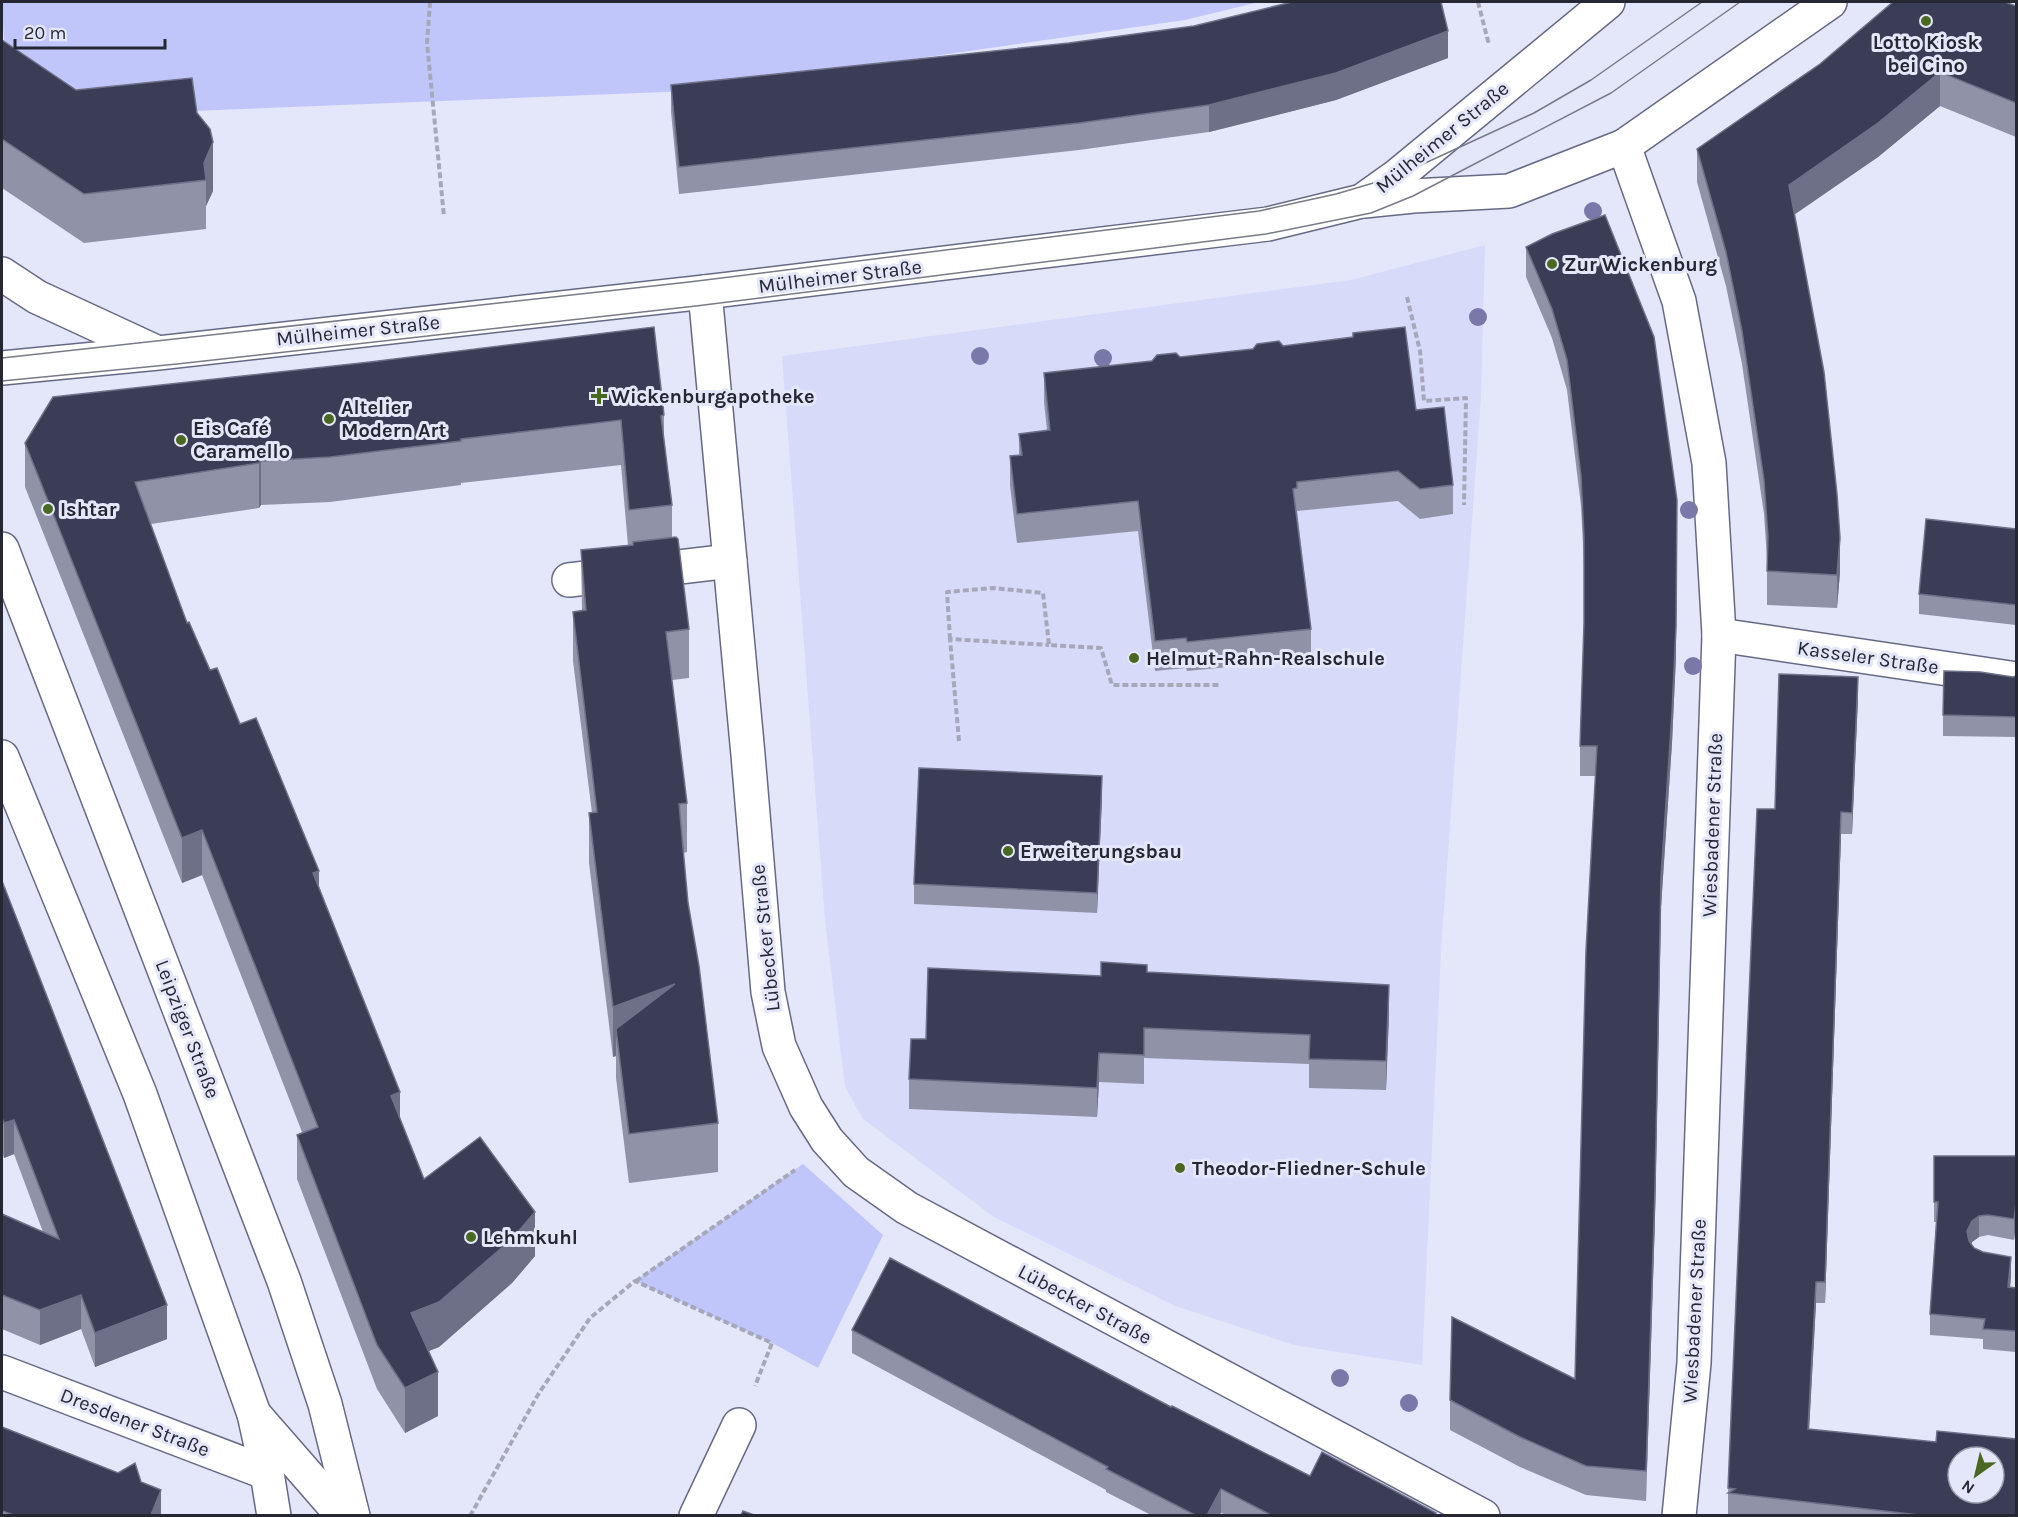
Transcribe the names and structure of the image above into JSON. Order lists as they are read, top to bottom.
{
  "streets": {
    "main road": [
      "Mülheimer Straße",
      "Kasseler Straße",
      "Wiesbadener Straße",
      "Lübecker Straße",
      "Leipziger Straße",
      "Dresdener Straße"
    ]
  },
  "crossings": [
    ["Mülheimer Straße", "Lübecker Straße"],
    ["Kasseler Straße", "Wiesbadener Straße"]
  ],
  "places": {
    "other": [
      "Lotto Kiosk bei Cino",
      "Zur Wickenburg",
      "Altelier Modern Art",
      "Eis Café Caramello",
      "Ishtar",
      "Helmut-Rahn-Realschule",
      "Erweiterungsbau",
      "Theodor-Fliedner-Schule",
      "Lehmkuhl"
    ],
    "health": ["Wickenburgapotheke"]
  },
  "scale_bar": "20 m",
  "north": "bottom left"
}
